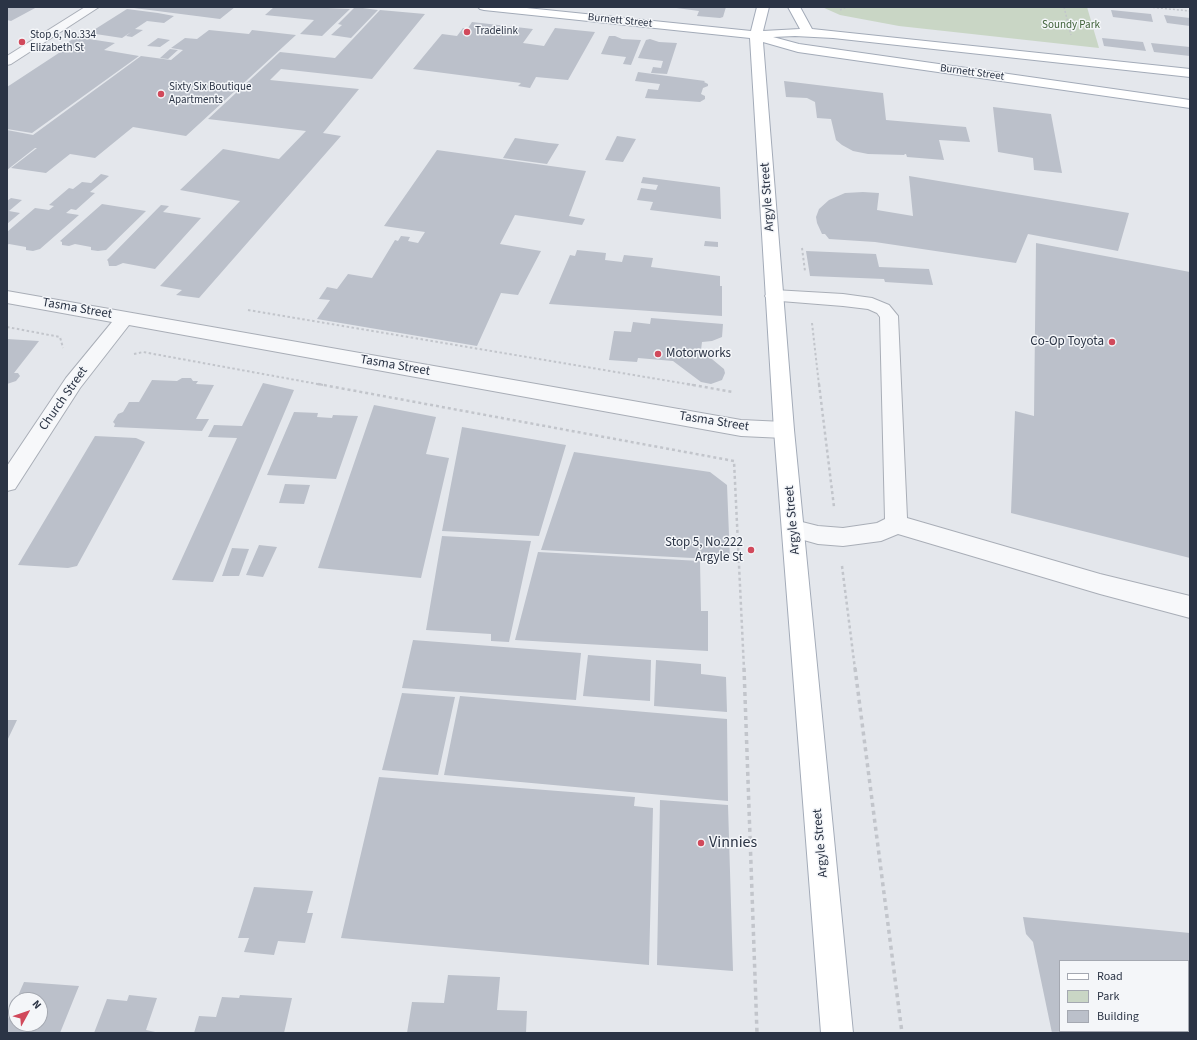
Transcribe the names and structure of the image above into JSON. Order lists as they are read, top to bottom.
{
  "streets": {
    "main road": ["Burnett Street", "Argyle Street"],
    "street": ["Tasma Street", "Church Street"]
  },
  "crossings": [
    ["Burnett Street", "Argyle Street"],
    ["Argyle Street", "Tasma Street"],
    ["Tasma Street", "Church Street"]
  ],
  "parks": ["Soundy Park"],
  "places": [
    "Tradelink",
    "Stop 6, No.334 Elizabeth St",
    "Sixty Six Boutique Apartments",
    "Co-Op Toyota",
    "Motorworks",
    "Stop 5, No.222 Argyle St",
    "Vinnies"
  ],
  "legend": ["Road", "Park", "Building"],
  "north": "top right"
}
